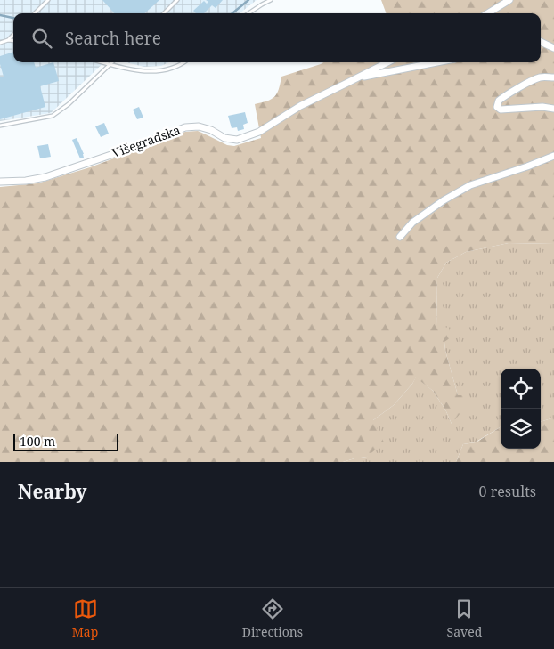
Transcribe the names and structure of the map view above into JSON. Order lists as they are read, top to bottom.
{
  "streets": {
    "street": ["Višegradska"]
  },
  "scale_bar": "100 m",
  "page": {
    "search": "Search here",
    "scale": "100 m",
    "heading": ["Nearby", "0 results"],
    "nav": ["Map", "Directions", "Saved"]
  }
}
